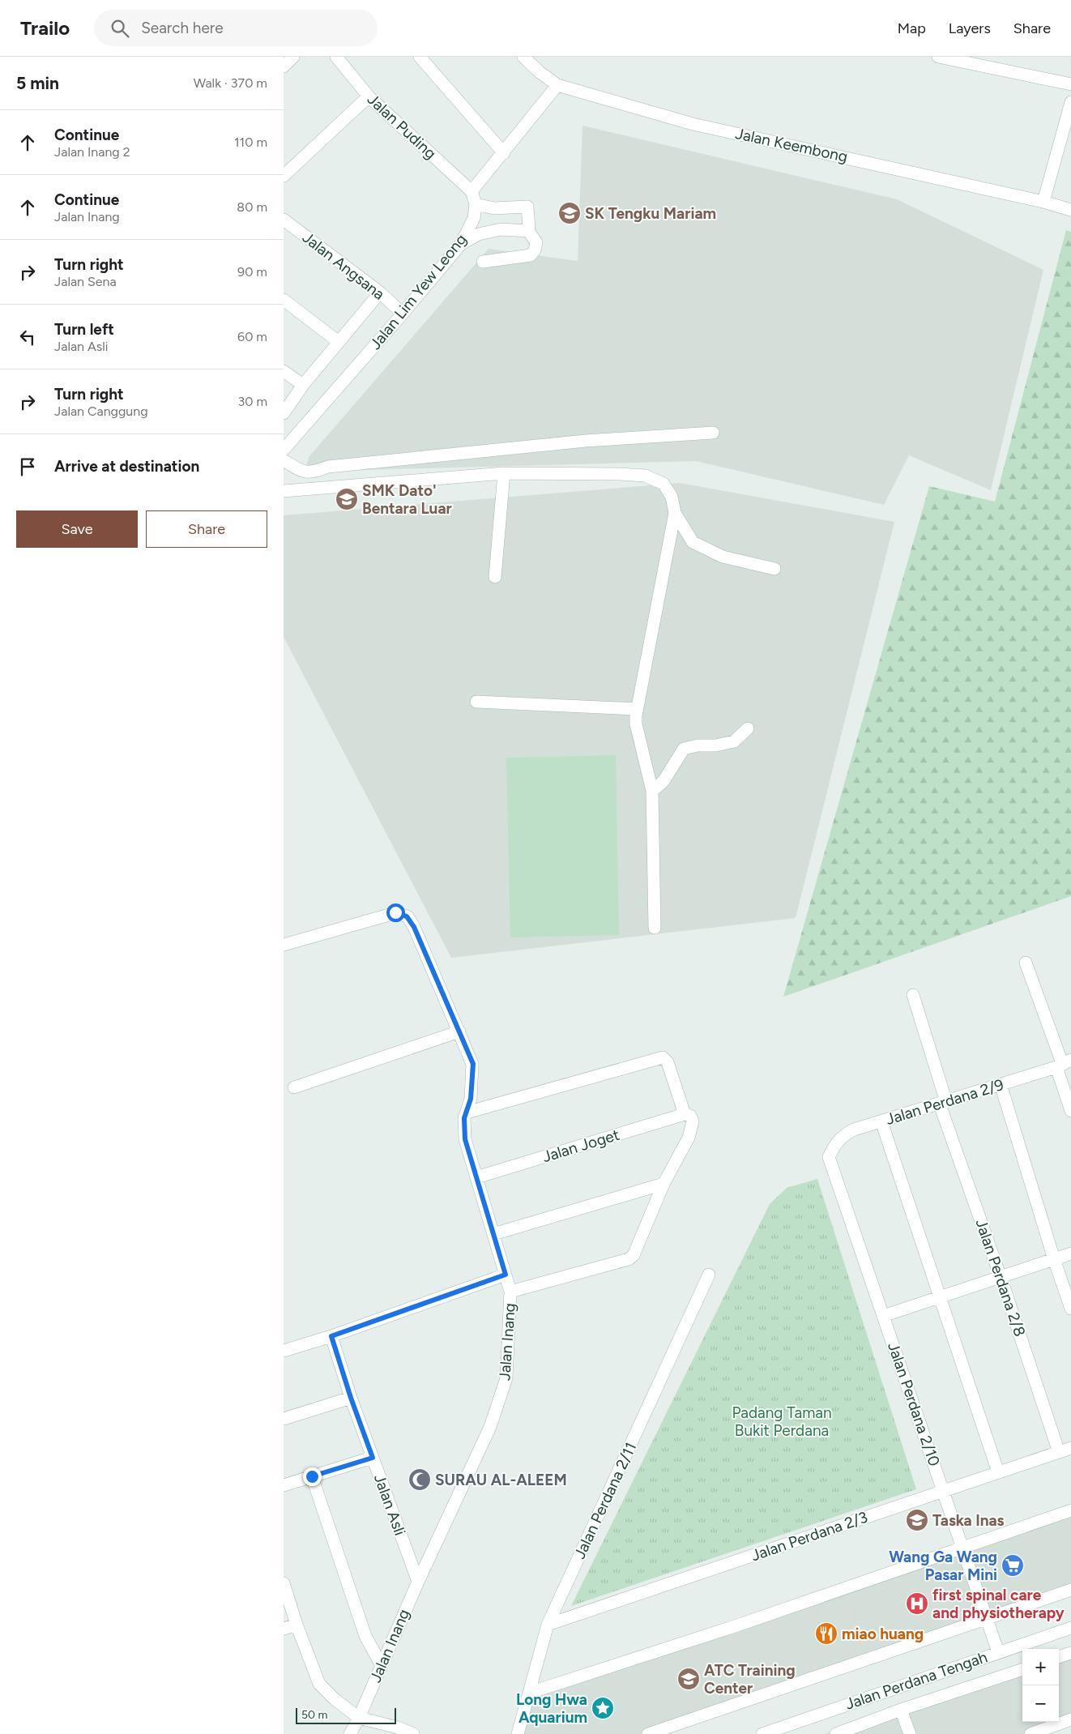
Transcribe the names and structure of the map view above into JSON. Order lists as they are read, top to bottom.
{
  "streets": {
    "street": [
      "Jalan Puding",
      "Jalan Keembong",
      "Jalan Angsana",
      "Jalan Lim Yew Leong",
      "Jalan Perdana 2/9",
      "Jalan Joget",
      "Jalan Perdana 2/8",
      "Jalan Inang",
      "Jalan Perdana 2/10",
      "Jalan Perdana 2/11",
      "Jalan Asli",
      "Jalan Perdana 2/3",
      "Jalan Perdana Tengah"
    ]
  },
  "crossings": [
    ["Jalan Angsana", "Jalan Lim Yew Leong"],
    ["Jalan Perdana 2/9", "Jalan Perdana 2/8"],
    ["Jalan Perdana 2/9", "Jalan Perdana 2/10"],
    ["Jalan Joget", "Jalan Inang"],
    ["Jalan Perdana 2/8", "Jalan Perdana 2/3"],
    ["Jalan Inang", "Jalan Asli"],
    ["Jalan Perdana 2/10", "Jalan Perdana 2/3"],
    ["Jalan Perdana 2/10", "Jalan Perdana Tengah"],
    ["Jalan Perdana 2/11", "Jalan Perdana 2/3"]
  ],
  "parks": ["Padang Taman Bukit Perdana"],
  "places": {
    "school or university": [
      "SK Tengku Mariam",
      "SMK Dato' Bentara Luar",
      "Taska Inas",
      "ATC Training Center"
    ],
    "mosque": ["SURAU AL-ALEEM"],
    "supermarket": ["Wang Ga Wang Pasar Mini"],
    "hospital": ["first spinal care and physiotherapy"],
    "restaurant": ["miao huang"],
    "place": ["Long Hwa Aquarium"]
  },
  "scale_bar": "50 m",
  "page": {
    "header": "Trailo",
    "search": "Search here",
    "nav": ["Map", "Layers", "Share"],
    "heading": ["5 min", "Walk · 370 m"],
    "list": [
      ["Continue", "Jalan Inang 2", "110 m"],
      ["Continue", "Jalan Inang", "80 m"],
      ["Turn right", "Jalan Sena", "90 m"],
      ["Turn left", "Jalan Asli", "60 m"],
      ["Turn right", "Jalan Canggung", "30 m"],
      "Arrive at destination"
    ],
    "buttons": ["Save", "Share"],
    "map_buttons": ["+", "−"],
    "scale": "50 m"
  }
}
